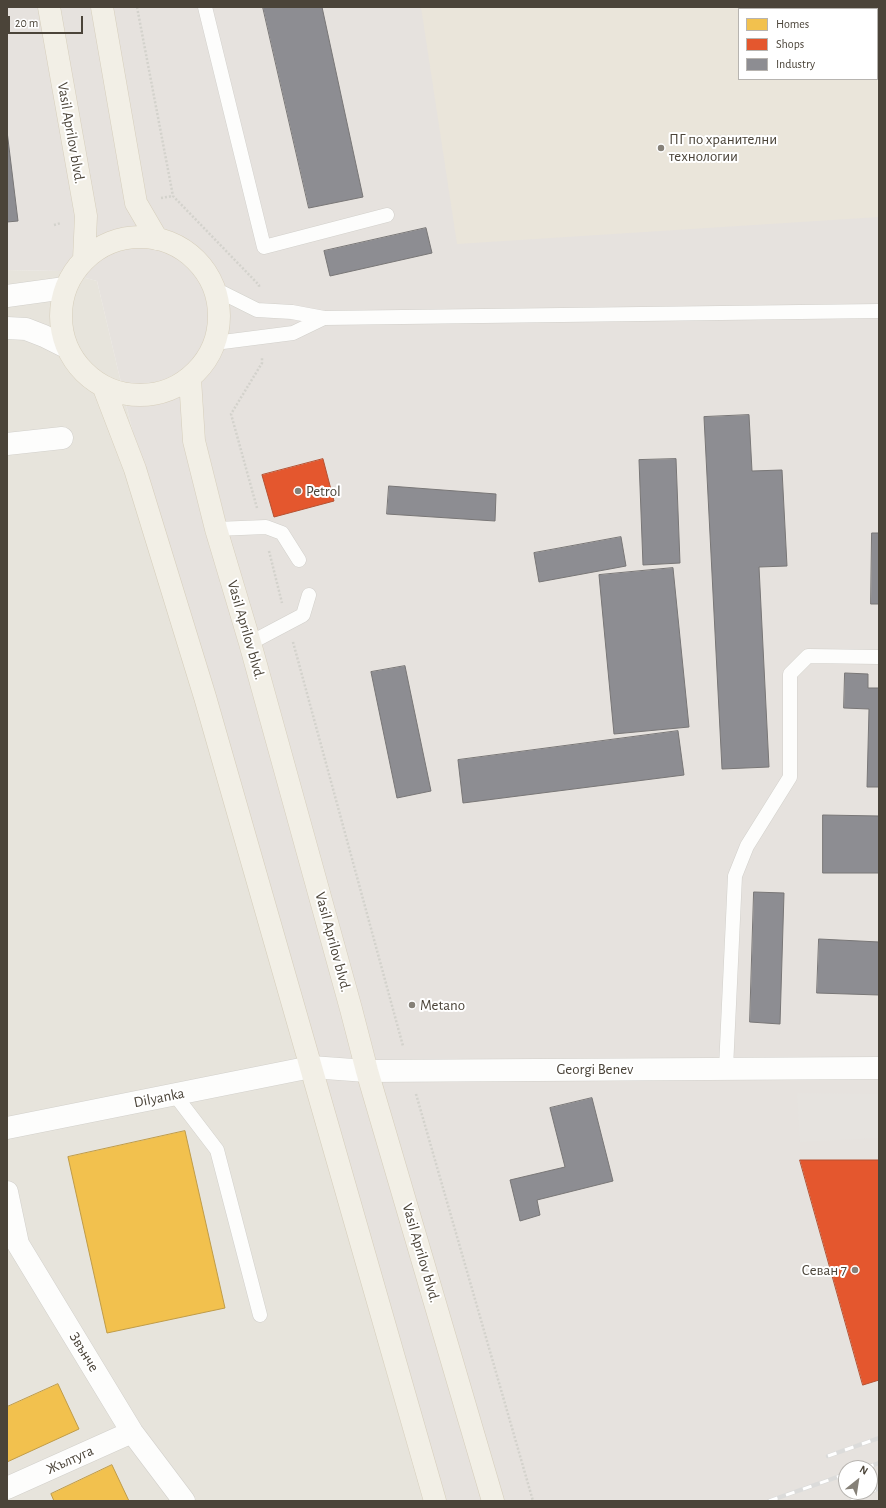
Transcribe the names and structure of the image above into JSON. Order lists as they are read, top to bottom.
{
  "streets": {
    "main road": ["Vasil Aprilov blvd."],
    "street": [
      "Georgi Benev",
      "Dilyanka",
      "Звънче",
      "Жълтуга"
    ]
  },
  "crossings": [
    ["Vasil Aprilov blvd.", "Georgi Benev"],
    ["Georgi Benev", "Dilyanka"],
    ["Звънче", "Жълтуга"]
  ],
  "places": [
    "ПГ по хранителни технологии",
    "Petrol",
    "Metano",
    "Севан 7"
  ],
  "legend": ["Homes", "Shops", "Industry"],
  "scale_bar": "20 m",
  "north": "top right"
}
